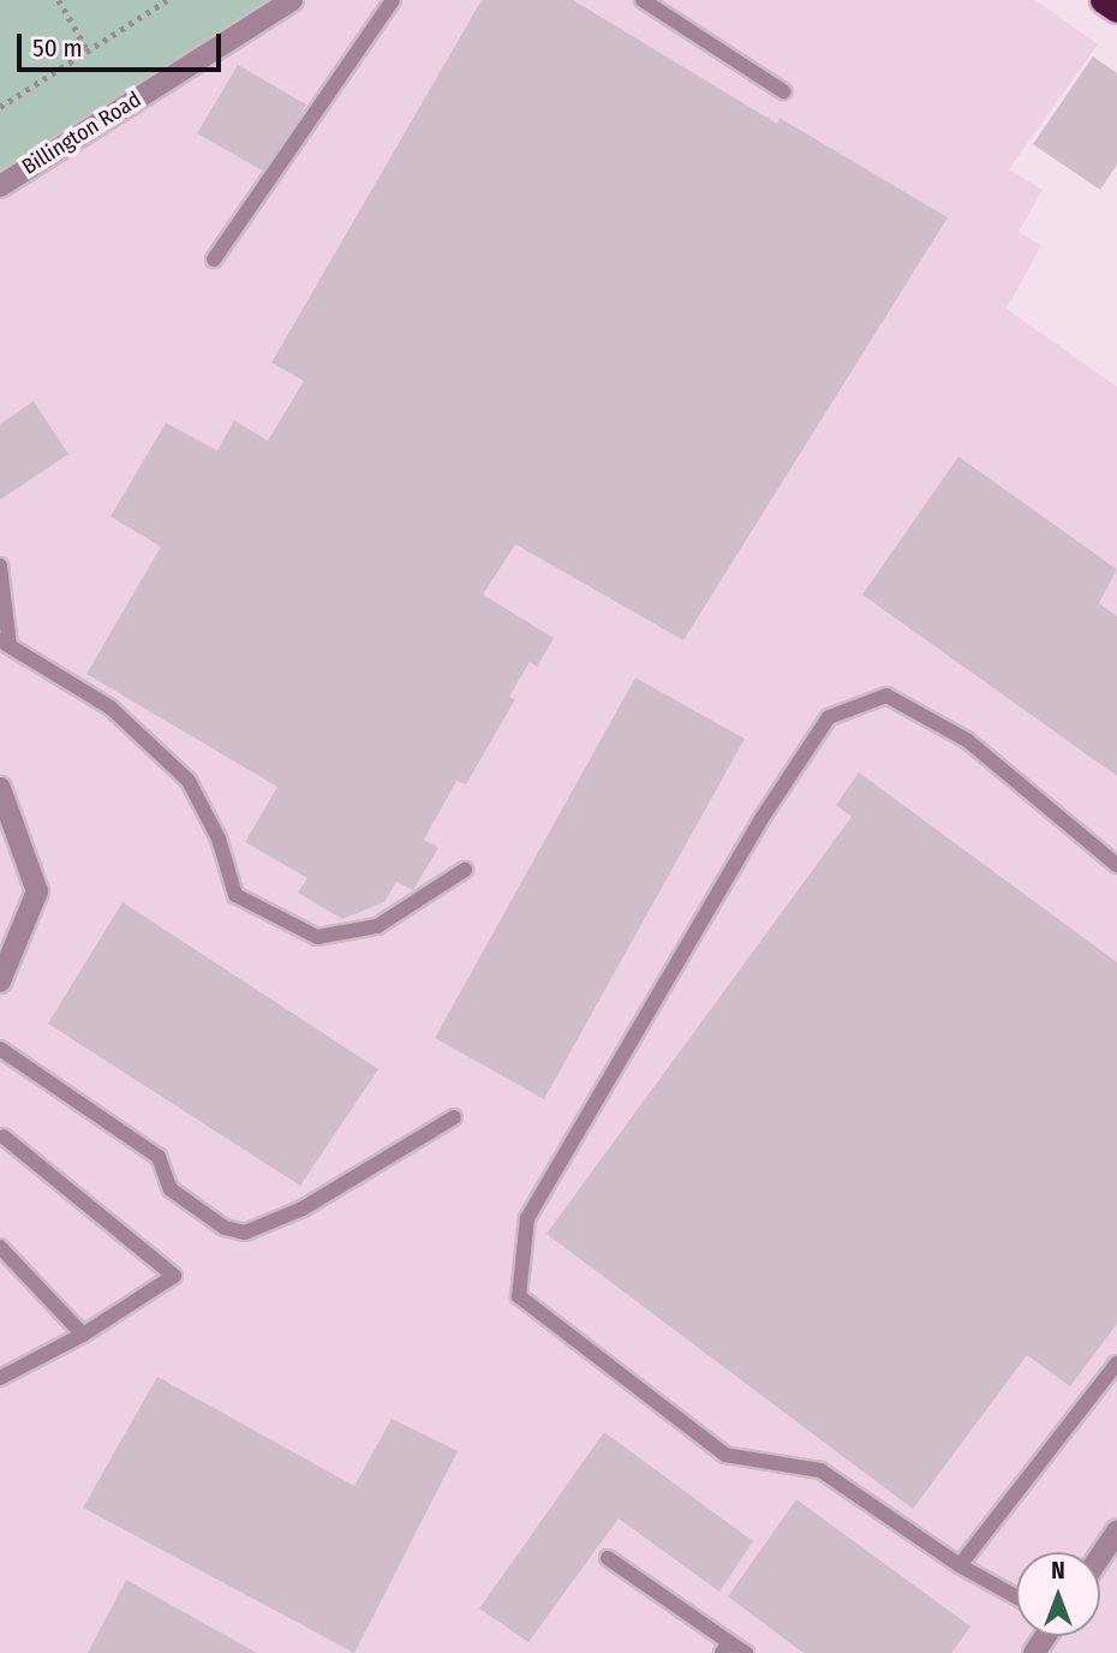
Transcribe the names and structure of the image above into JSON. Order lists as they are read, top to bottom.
{
  "streets": {
    "street": ["Billington Road"]
  },
  "scale_bar": "50 m",
  "north": "top"
}
